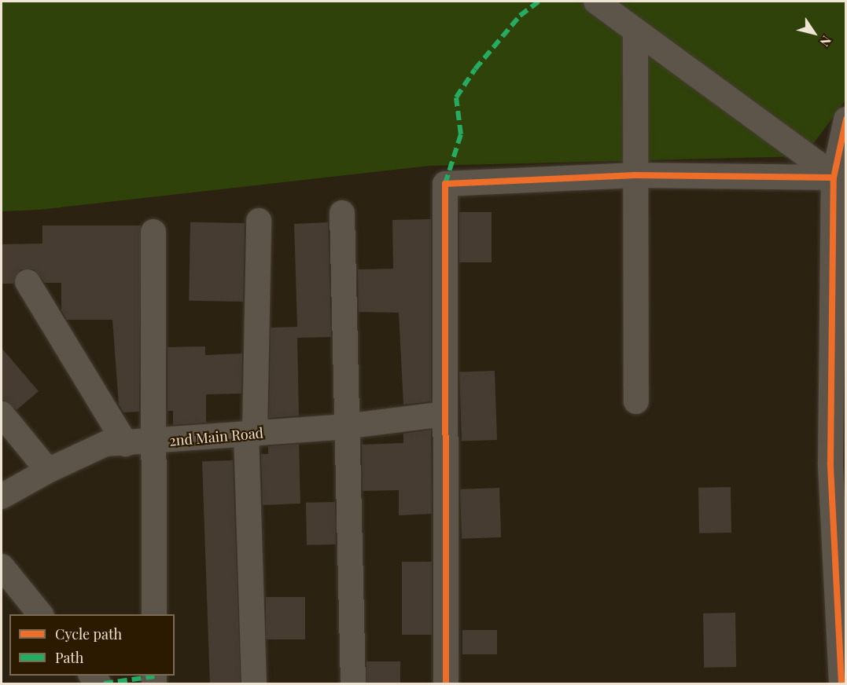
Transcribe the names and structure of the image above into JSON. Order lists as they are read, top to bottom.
{
  "streets": {
    "street": ["2nd Main Road"]
  },
  "legend": ["Cycle path", "Path"],
  "north": "bottom right"
}
